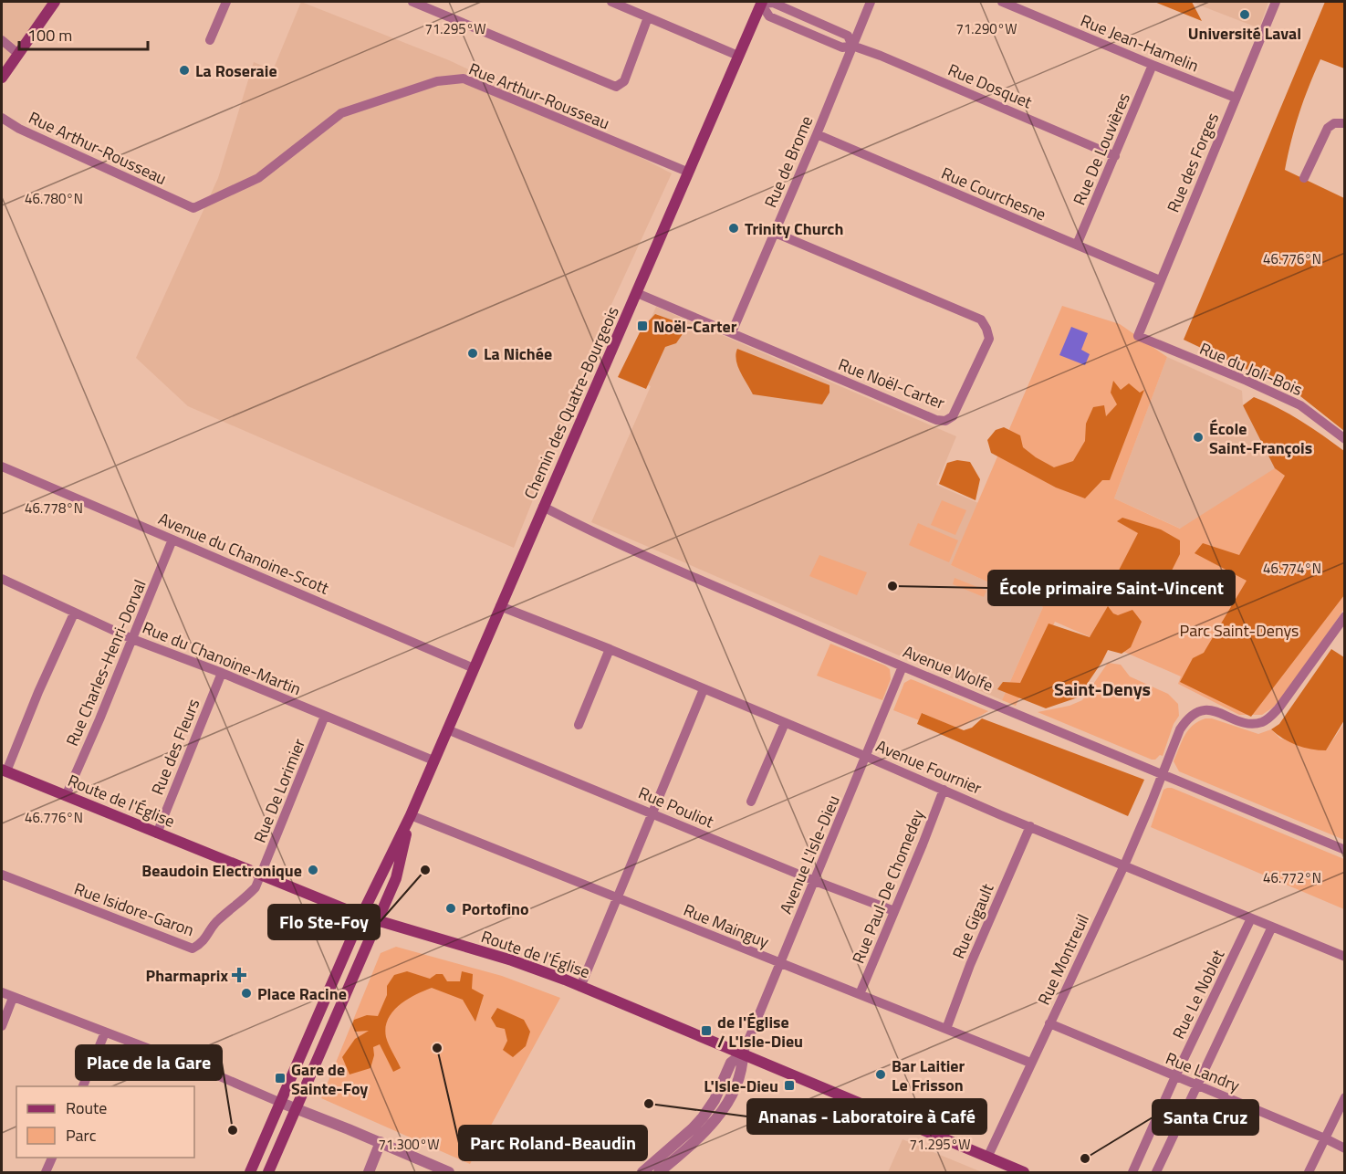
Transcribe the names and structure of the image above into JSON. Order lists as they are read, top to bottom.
{
  "streets": {
    "main road": ["Chemin des Quatre-Bourgeois", "Route de l'Église"],
    "street": [
      "Rue Jean-Hamelin",
      "Rue Dosquet",
      "Rue Arthur-Rousseau",
      "Rue De Louvières",
      "Rue de Brome",
      "Rue des Forges",
      "Rue Courchesne",
      "Rue du Joli-Bois",
      "Rue Noël-Carter",
      "Avenue du Chanoine-Scott",
      "Rue du Chanoine-Martin",
      "Rue Charles-Henri-Dorval",
      "Avenue Wolfe",
      "Rue des Fleurs",
      "Avenue Fournier",
      "Rue De Lorimier",
      "Rue Pouliot",
      "Avenue L'Isle-Dieu",
      "Rue Paul-De Chomedey",
      "Rue Isidore-Garon",
      "Rue Gigault",
      "Rue Mainguy",
      "Rue Montreuil",
      "Rue Le Noblet",
      "Rue Landry"
    ]
  },
  "crossings": [
    ["Rue Jean-Hamelin", "Rue De Louvières"],
    ["Rue Jean-Hamelin", "Rue des Forges"],
    ["Rue Dosquet", "Rue De Louvières"],
    ["Rue Dosquet", "Rue de Brome"],
    ["Rue Dosquet", "Chemin des Quatre-Bourgeois"],
    ["Rue Arthur-Rousseau", "Chemin des Quatre-Bourgeois"],
    ["Rue De Louvières", "Rue Courchesne"],
    ["Rue de Brome", "Rue Courchesne"],
    ["Rue de Brome", "Rue Noël-Carter"],
    ["Rue des Forges", "Rue Courchesne"],
    ["Rue des Forges", "Rue du Joli-Bois"],
    ["Rue Noël-Carter", "Chemin des Quatre-Bourgeois"],
    ["Chemin des Quatre-Bourgeois", "Avenue du Chanoine-Scott"],
    ["Chemin des Quatre-Bourgeois", "Rue du Chanoine-Martin"],
    ["Chemin des Quatre-Bourgeois", "Avenue Wolfe"],
    ["Chemin des Quatre-Bourgeois", "Avenue Fournier"],
    ["Chemin des Quatre-Bourgeois", "Route de l'Église"],
    ["Chemin des Quatre-Bourgeois", "Rue Pouliot"],
    ["Chemin des Quatre-Bourgeois", "Rue Mainguy"],
    ["Avenue du Chanoine-Scott", "Rue Charles-Henri-Dorval"],
    ["Rue du Chanoine-Martin", "Rue Charles-Henri-Dorval"],
    ["Rue du Chanoine-Martin", "Rue des Fleurs"],
    ["Rue du Chanoine-Martin", "Rue De Lorimier"],
    ["Rue Charles-Henri-Dorval", "Route de l'Église"],
    ["Avenue Wolfe", "Avenue L'Isle-Dieu"],
    ["Avenue Wolfe", "Rue Montreuil"],
    ["Rue des Fleurs", "Route de l'Église"],
    ["Avenue Fournier", "Avenue L'Isle-Dieu"],
    ["Avenue Fournier", "Rue Paul-De Chomedey"],
    ["Avenue Fournier", "Rue Gigault"],
    ["Avenue Fournier", "Rue Montreuil"],
    ["Avenue Fournier", "Rue Le Noblet"],
    ["Rue De Lorimier", "Route de l'Église"],
    ["Rue De Lorimier", "Rue Isidore-Garon"],
    ["Route de l'Église", "Avenue L'Isle-Dieu"],
    ["Route de l'Église", "Rue Isidore-Garon"],
    ["Route de l'Église", "Rue Montreuil"],
    ["Rue Pouliot", "Avenue L'Isle-Dieu"],
    ["Rue Pouliot", "Rue Paul-De Chomedey"],
    ["Avenue L'Isle-Dieu", "Rue Mainguy"],
    ["Rue Paul-De Chomedey", "Rue Mainguy"],
    ["Rue Gigault", "Rue Mainguy"],
    ["Rue Mainguy", "Rue Montreuil"],
    ["Rue Montreuil", "Rue Landry"],
    ["Rue Le Noblet", "Rue Landry"]
  ],
  "districts": ["Saint-Denys"],
  "parks": ["Parc Saint-Denys"],
  "places": {
    "other": [
      "Université Laval",
      "La Roseraie",
      "Trinity Church",
      "La Nichée",
      "École Saint-François",
      "École primaire Saint-Vincent",
      "Beaudoin Electronique",
      "Flo Ste-Foy",
      "Portofino",
      "Place Racine",
      "Parc Roland-Beaudin",
      "Bar Laitier Le Frisson",
      "Ananas - Laboratoire à Café",
      "Place de la Gare",
      "Santa Cruz"
    ],
    "transit": [
      "Noël-Carter",
      "de l'Église / L'Isle-Dieu",
      "Gare de Sainte-Foy",
      "L'Isle-Dieu"
    ],
    "health": ["Pharmaprix"]
  },
  "legend": ["Route", "Parc"],
  "scale_bar": "100 m",
  "coordinates": [
    "71.295°W",
    "71.290°W",
    "46.780°N",
    "46.776°N",
    "46.778°N",
    "46.774°N",
    "46.772°N",
    "71.300°W"
  ]
}
